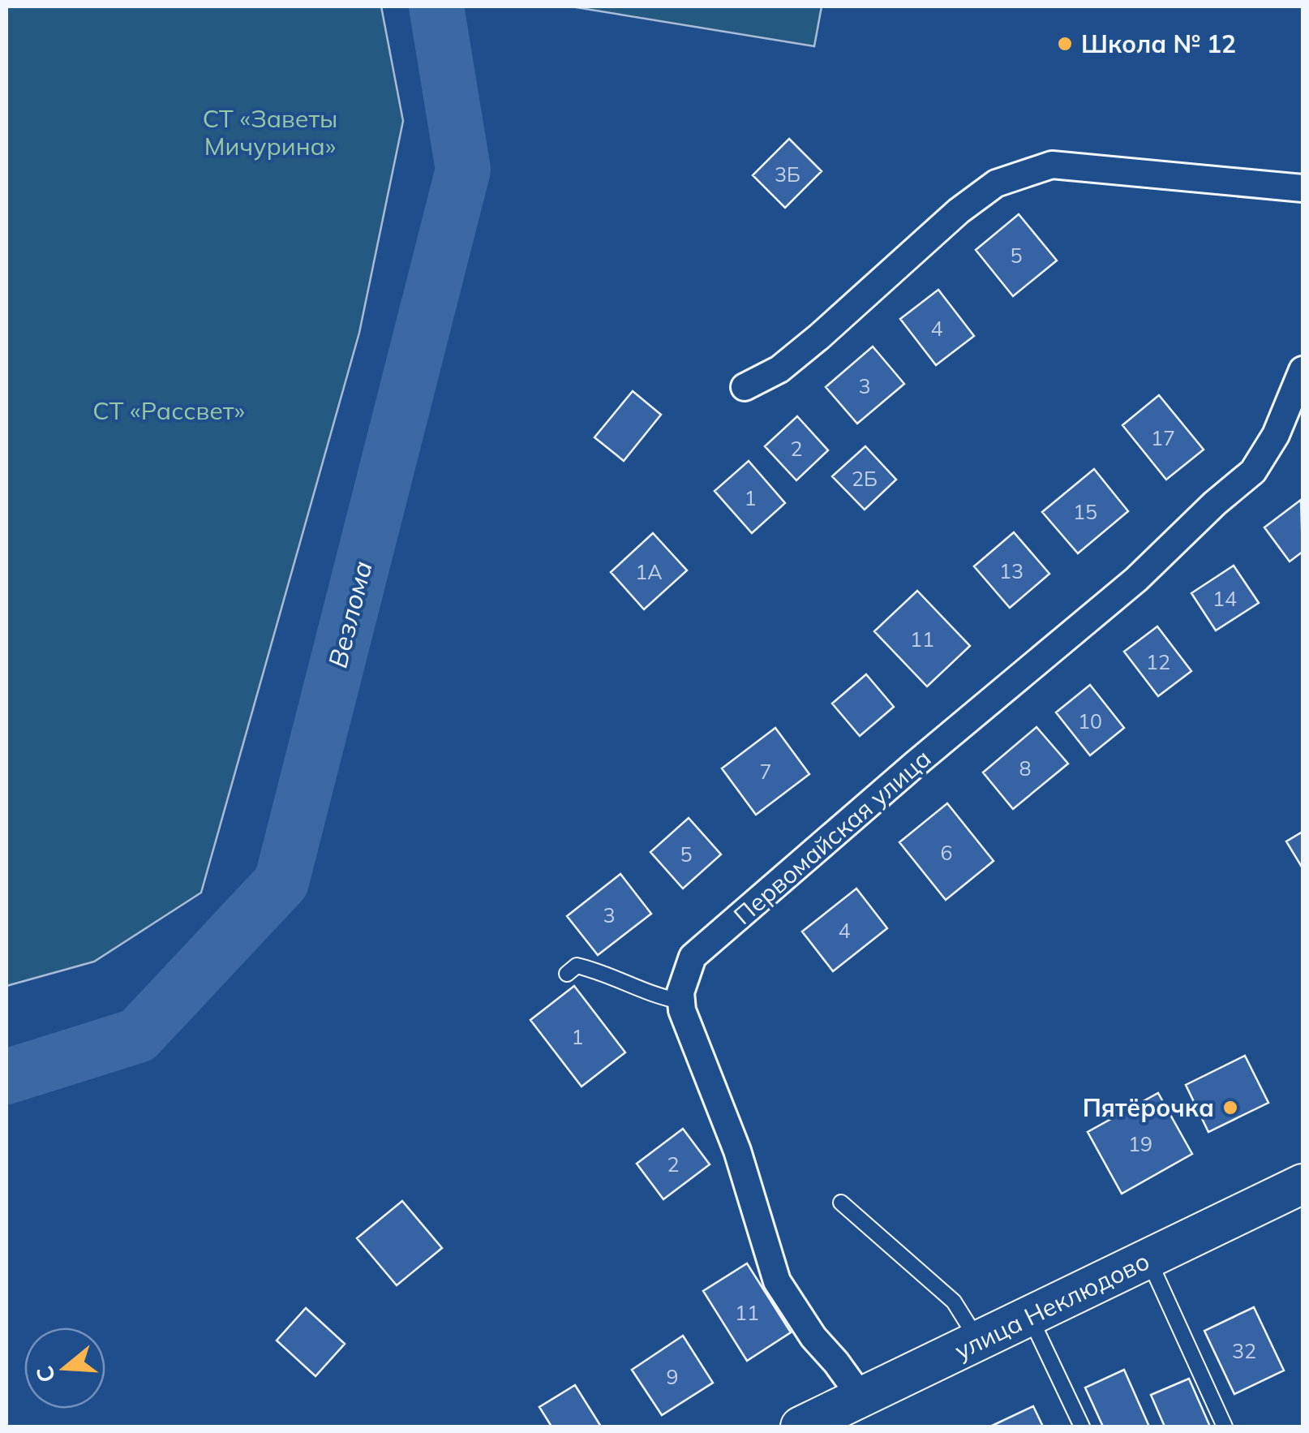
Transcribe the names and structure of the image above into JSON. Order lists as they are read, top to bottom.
{
  "streets": {
    "main road": ["улица Неклюдово"],
    "street": ["Первомайская улица"]
  },
  "water": ["Везлома"],
  "parks": ["СТ «Заветы Мичурина»", "СТ «Рассвет»"],
  "places": ["Школа № 12", "Пятёрочка"],
  "house_numbers": [
    "3Б",
    "5",
    "4",
    "3",
    "17",
    "2",
    "2Б",
    "1",
    "15",
    "13",
    "1А",
    "14",
    "11",
    "12",
    "10",
    "8",
    "7",
    "6",
    "5",
    "3",
    "4",
    "1",
    "19",
    "2",
    "11",
    "32",
    "9"
  ],
  "north": "left"
}
